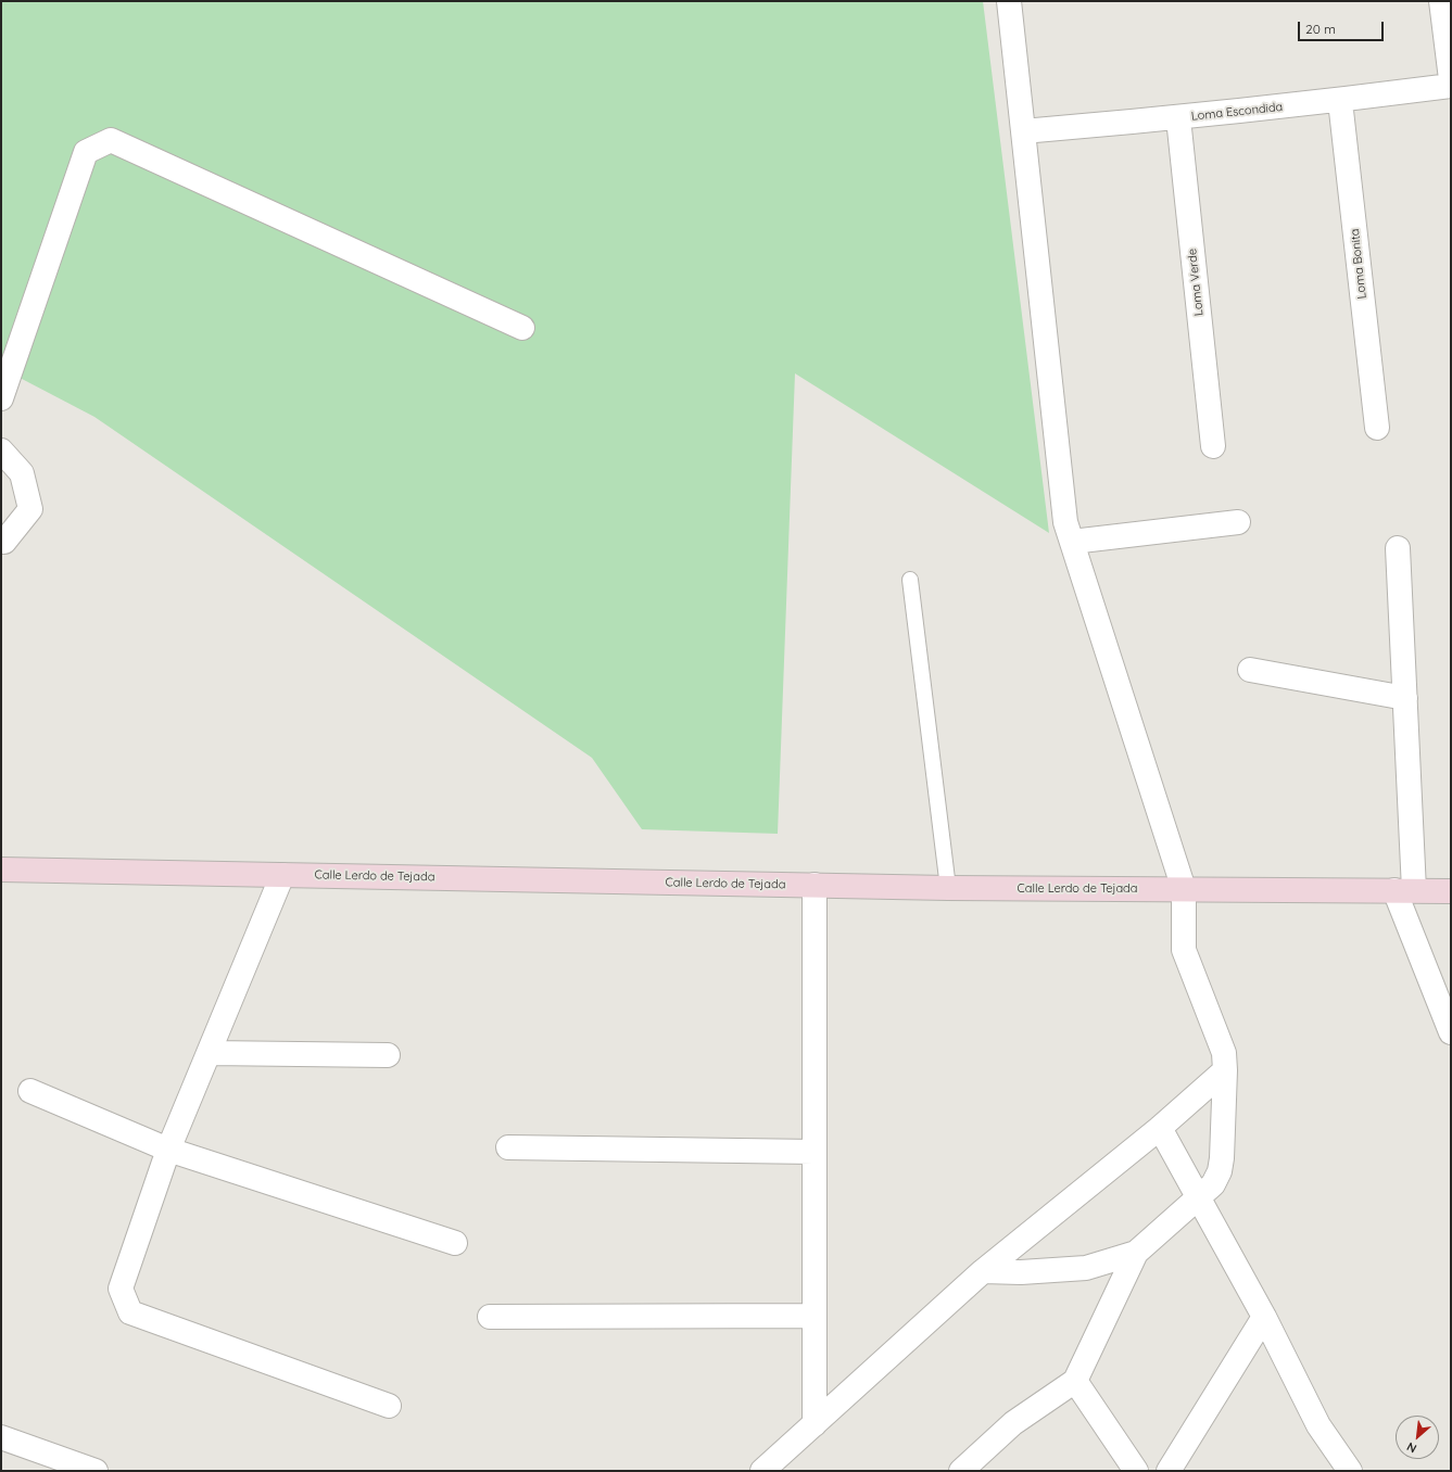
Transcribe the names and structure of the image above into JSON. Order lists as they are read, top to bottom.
{
  "streets": {
    "main road": ["Calle Lerdo de Tejada"],
    "street": ["Loma Escondida", "Loma Bonita", "Loma Verde"]
  },
  "crossings": [
    ["Loma Escondida", "Loma Bonita"],
    ["Loma Escondida", "Loma Verde"]
  ],
  "scale_bar": "20 m",
  "north": "bottom left"
}
